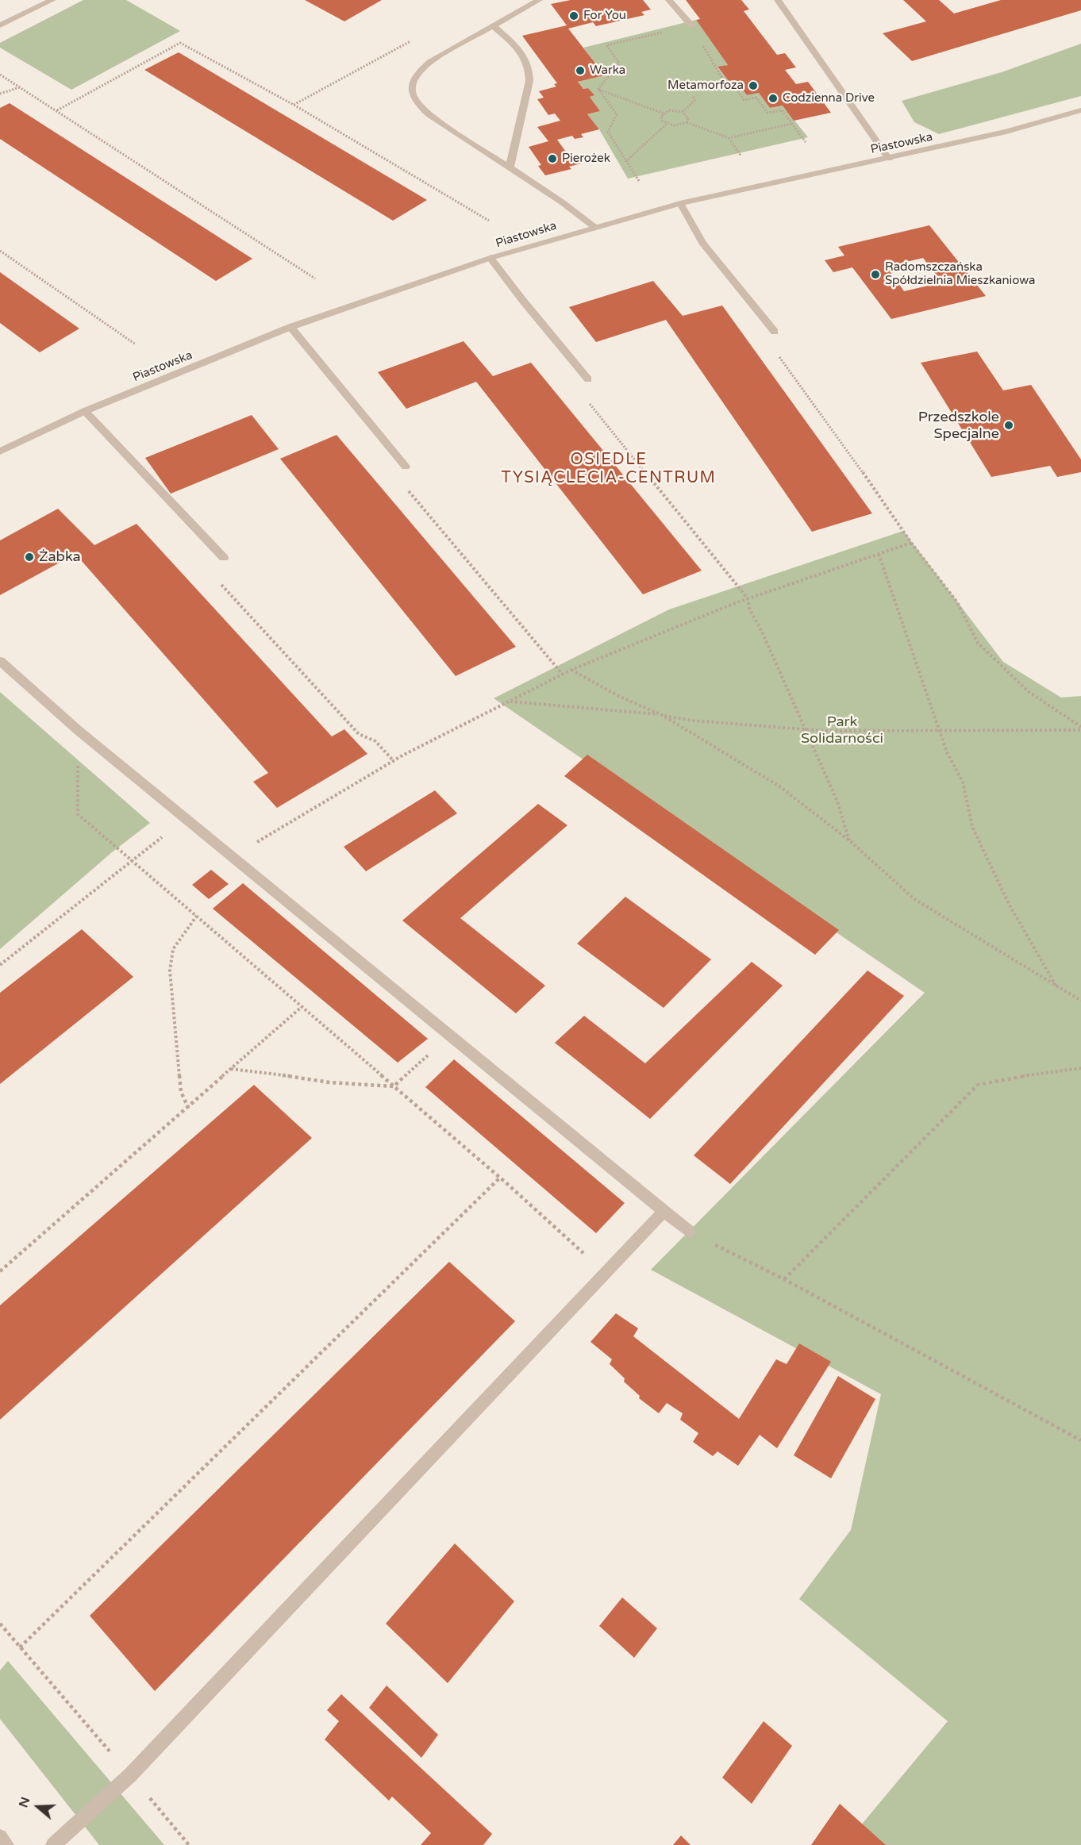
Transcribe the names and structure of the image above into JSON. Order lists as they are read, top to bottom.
{
  "streets": {
    "street": ["Piastowska"]
  },
  "districts": ["OSIEDLE TYSIĄCLECIA-CENTRUM"],
  "parks": ["Park Solidarności"],
  "places": [
    "For You",
    "Warka",
    "Metamorfoza",
    "Codzienna Drive",
    "Pierożek",
    "Radomszczańska Spółdzielnia Mieszkaniowa",
    "Przedszkole Specjalne",
    "Żabka"
  ],
  "north": "left"
}
